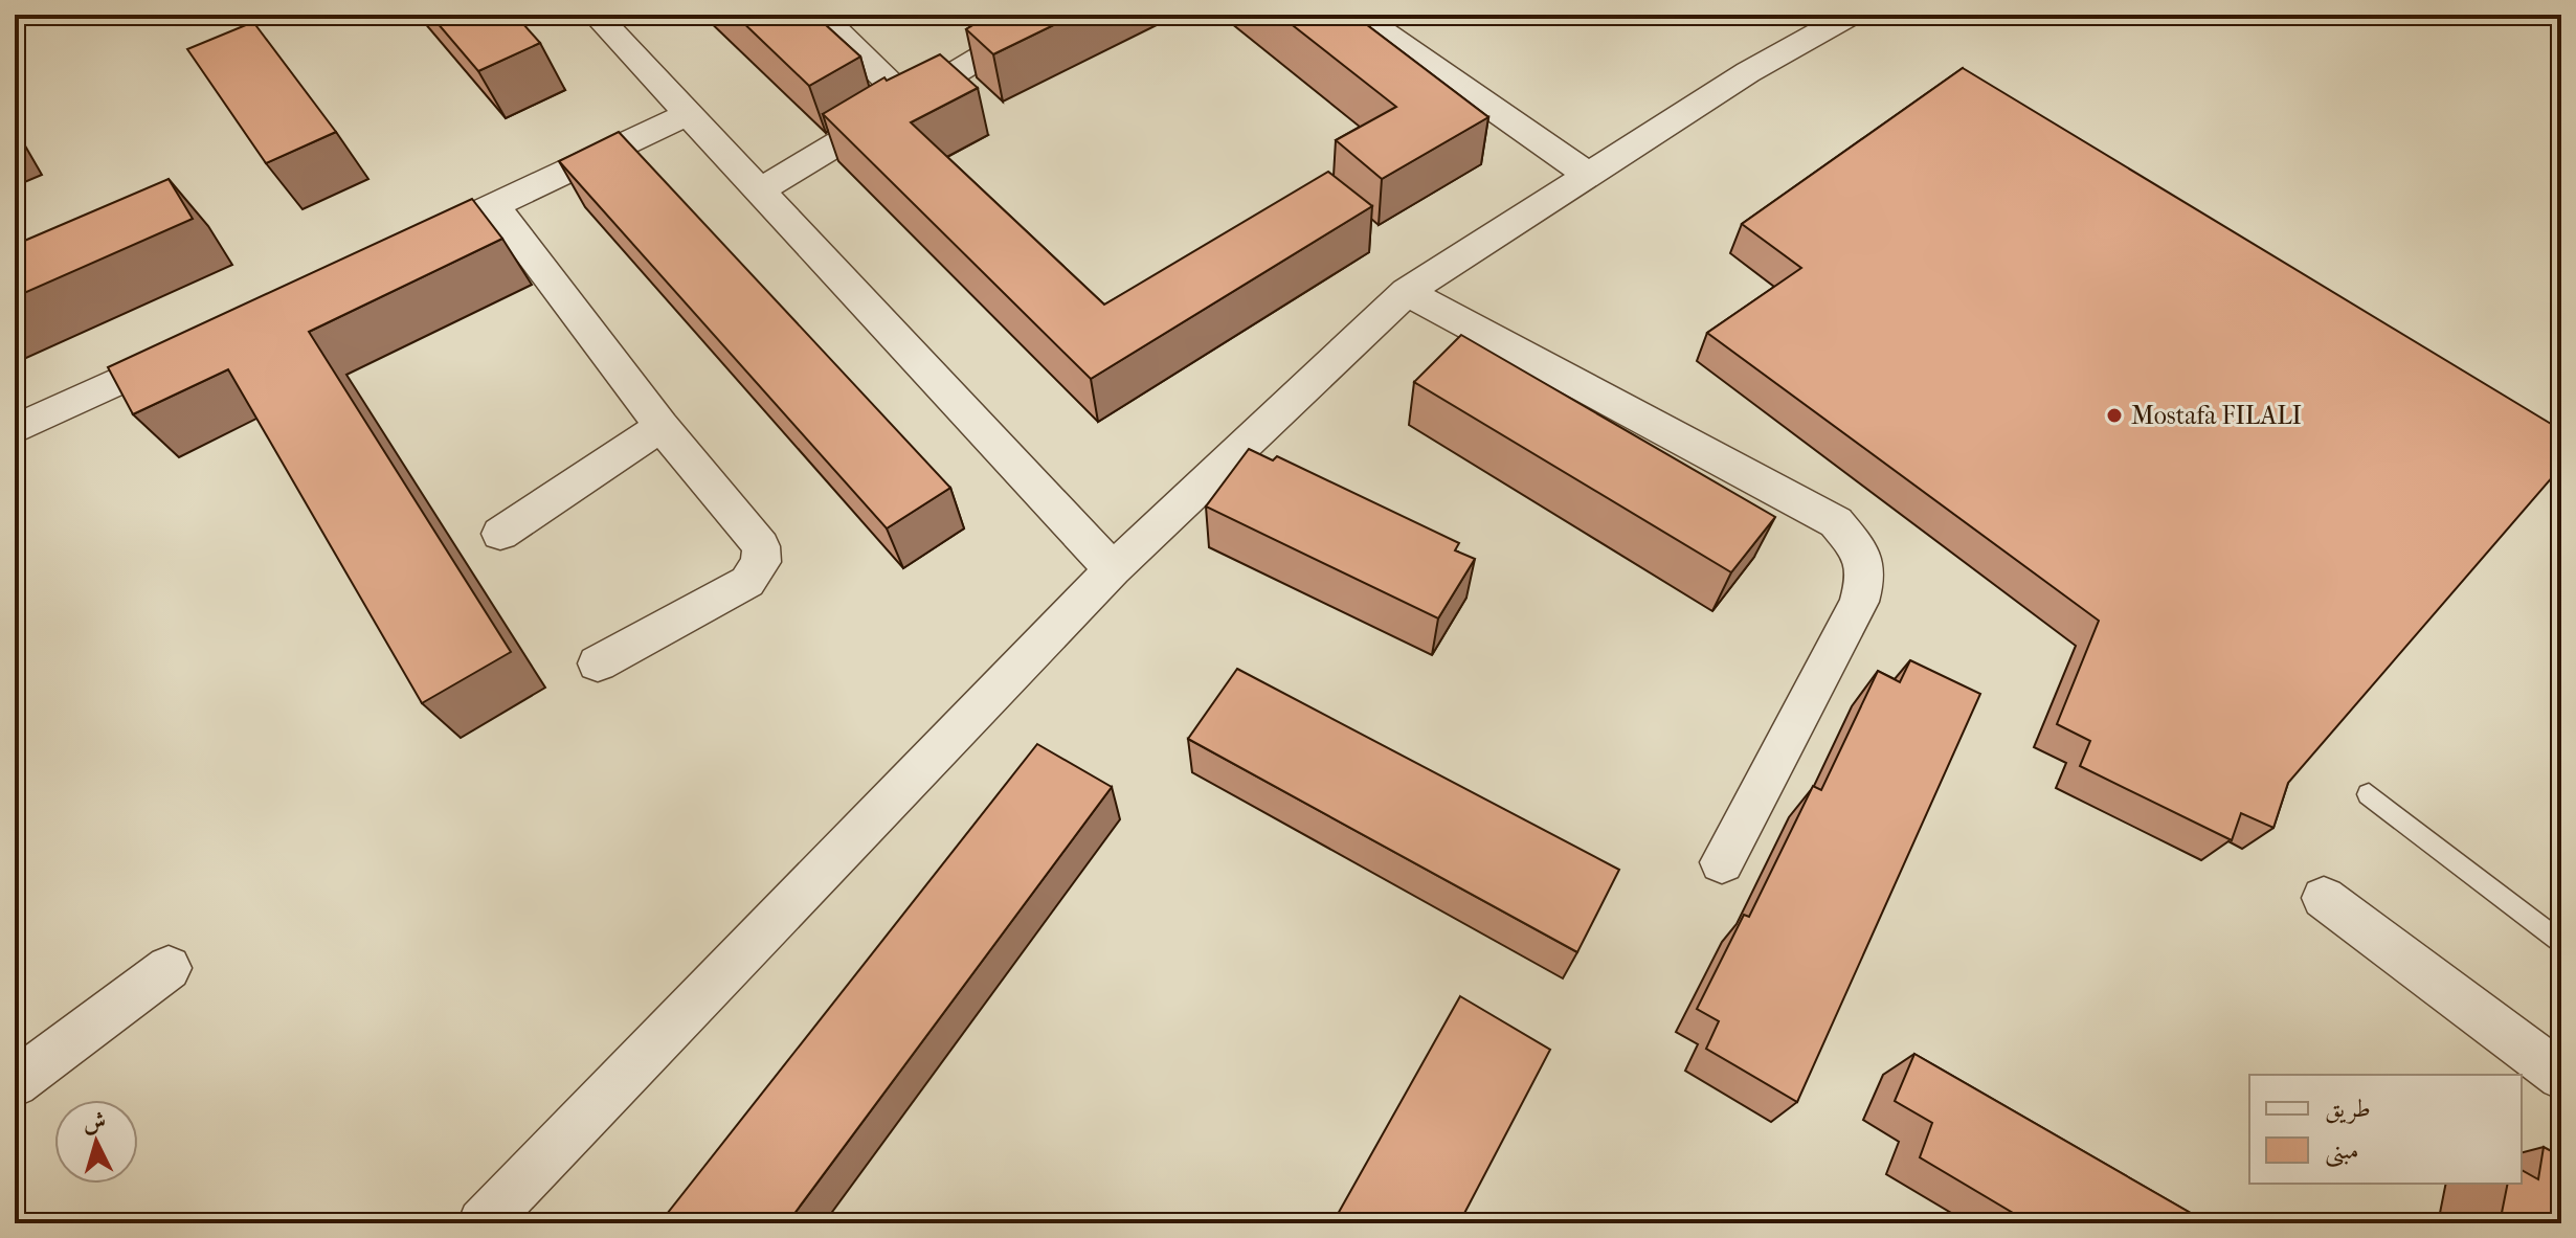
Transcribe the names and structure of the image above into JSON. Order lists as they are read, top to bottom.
{
  "places": ["Mostafa FILALI"],
  "legend": ["طريق", "مبنى"],
  "north": "top"
}
